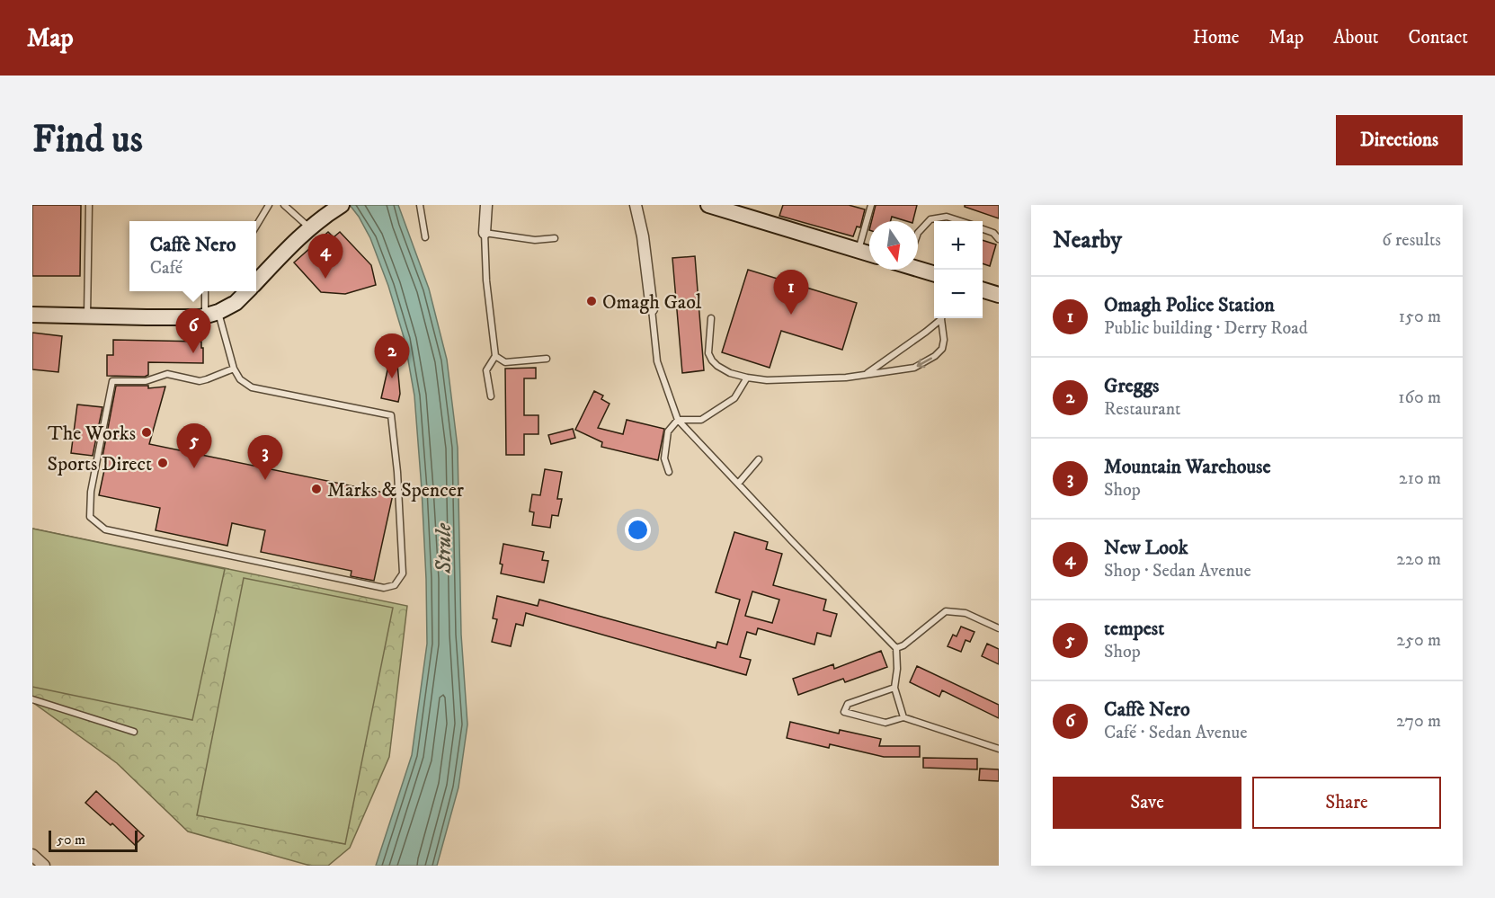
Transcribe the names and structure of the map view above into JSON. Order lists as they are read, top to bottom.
{
  "water": ["Strule"],
  "places": [
    "Omagh Gaol",
    "The Works",
    "Sports Direct",
    "Marks & Spencer"
  ],
  "scale_bar": "50 m",
  "north": "bottom",
  "page": {
    "header": "Map",
    "nav": [
      "Home",
      "Map",
      "About",
      "Contact"
    ],
    "buttons": [
      "Directions",
      ["Save", "Share"]
    ],
    "title": "Find us",
    "heading": ["Nearby", "6 results"],
    "map_buttons": ["+", "−"],
    "popup": ["Caffè Nero", "Café"],
    "pins": [
      "4",
      "1",
      "6",
      "2",
      "5",
      "3"
    ],
    "list": [
      {
        "mark": "1",
        "name": "Omagh Police Station",
        "note": "Public building · Derry Road",
        "value": "150 m"
      },
      {
        "mark": "2",
        "name": "Greggs",
        "note": "Restaurant",
        "value": "160 m"
      },
      {
        "mark": "3",
        "name": "Mountain Warehouse",
        "note": "Shop",
        "value": "210 m"
      },
      {
        "mark": "4",
        "name": "New Look",
        "note": "Shop · Sedan Avenue",
        "value": "220 m"
      },
      {
        "mark": "5",
        "name": "tempest",
        "note": "Shop",
        "value": "250 m"
      },
      {
        "mark": "6",
        "name": "Caffè Nero",
        "note": "Café · Sedan Avenue",
        "value": "270 m"
      }
    ],
    "scale": "50 m"
  }
}
